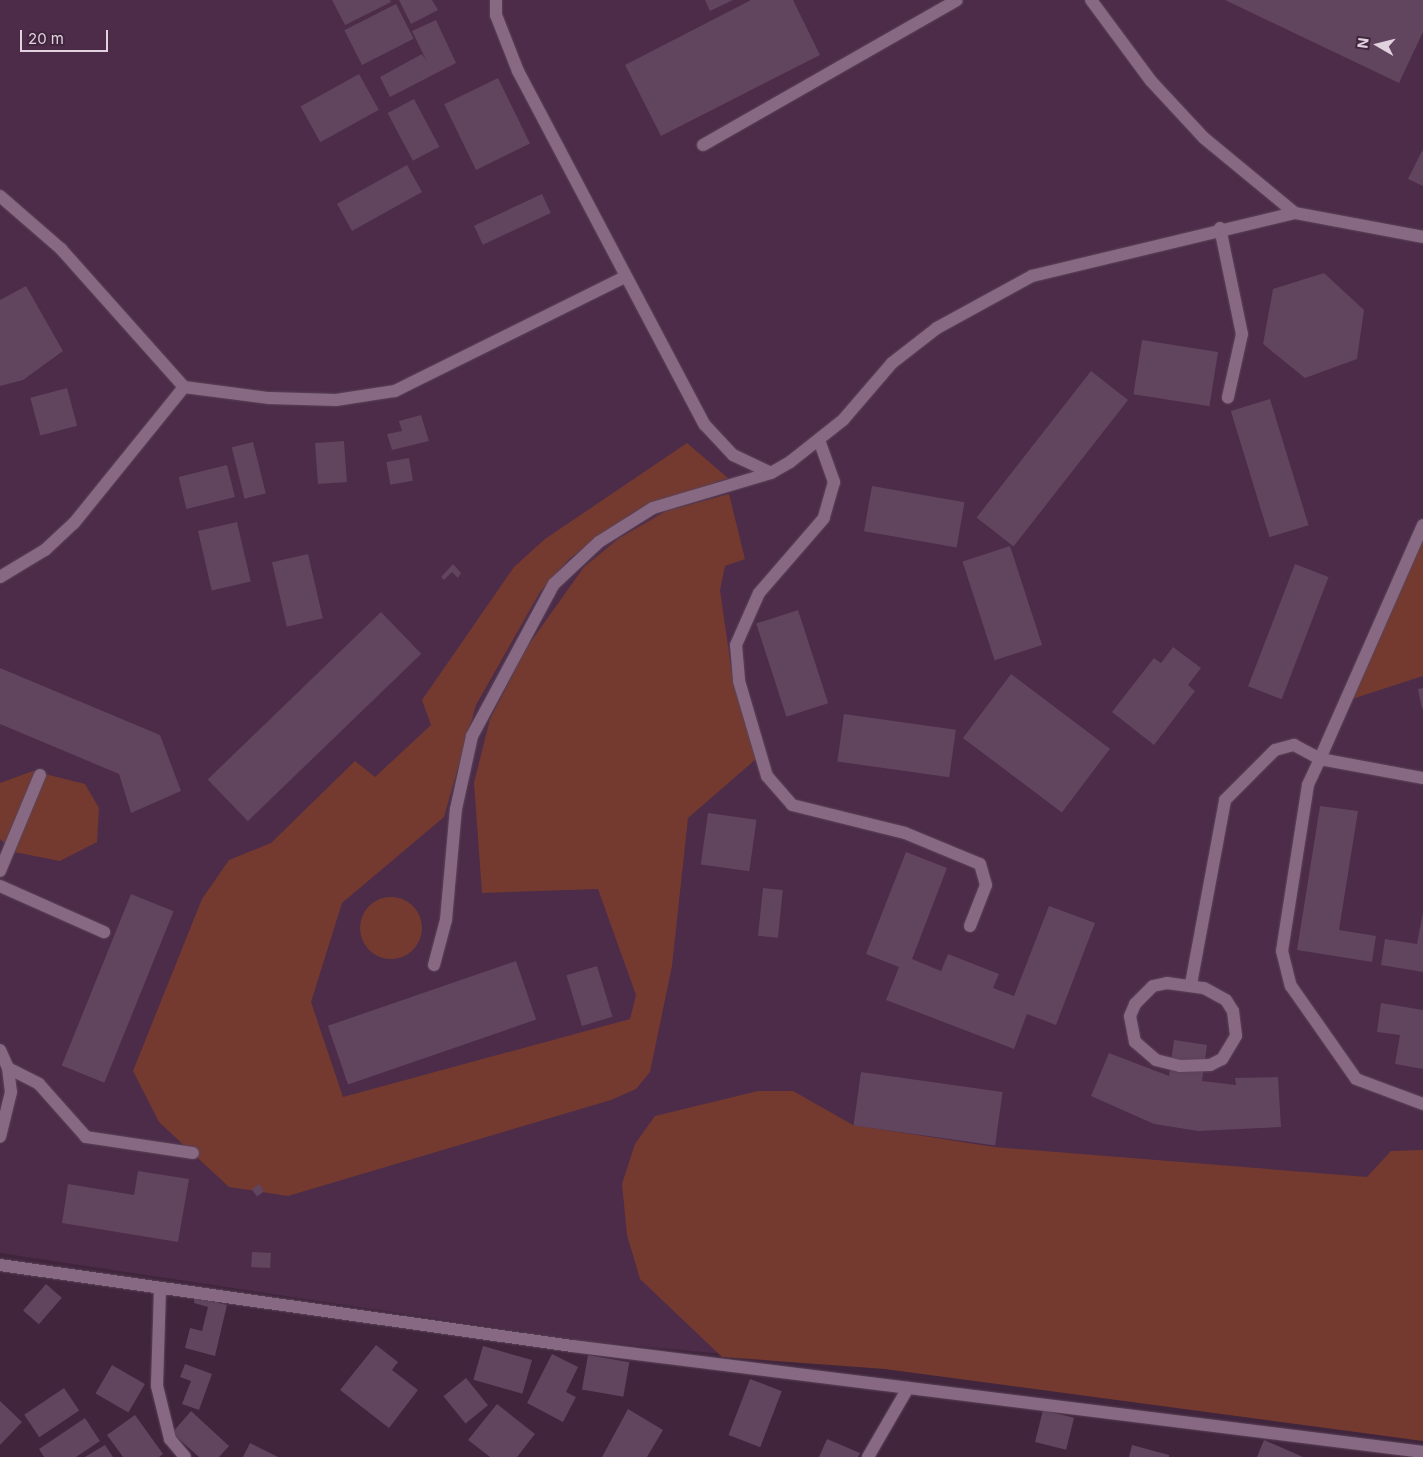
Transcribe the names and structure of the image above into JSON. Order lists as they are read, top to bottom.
{
  "scale_bar": "20 m",
  "north": "left"
}
